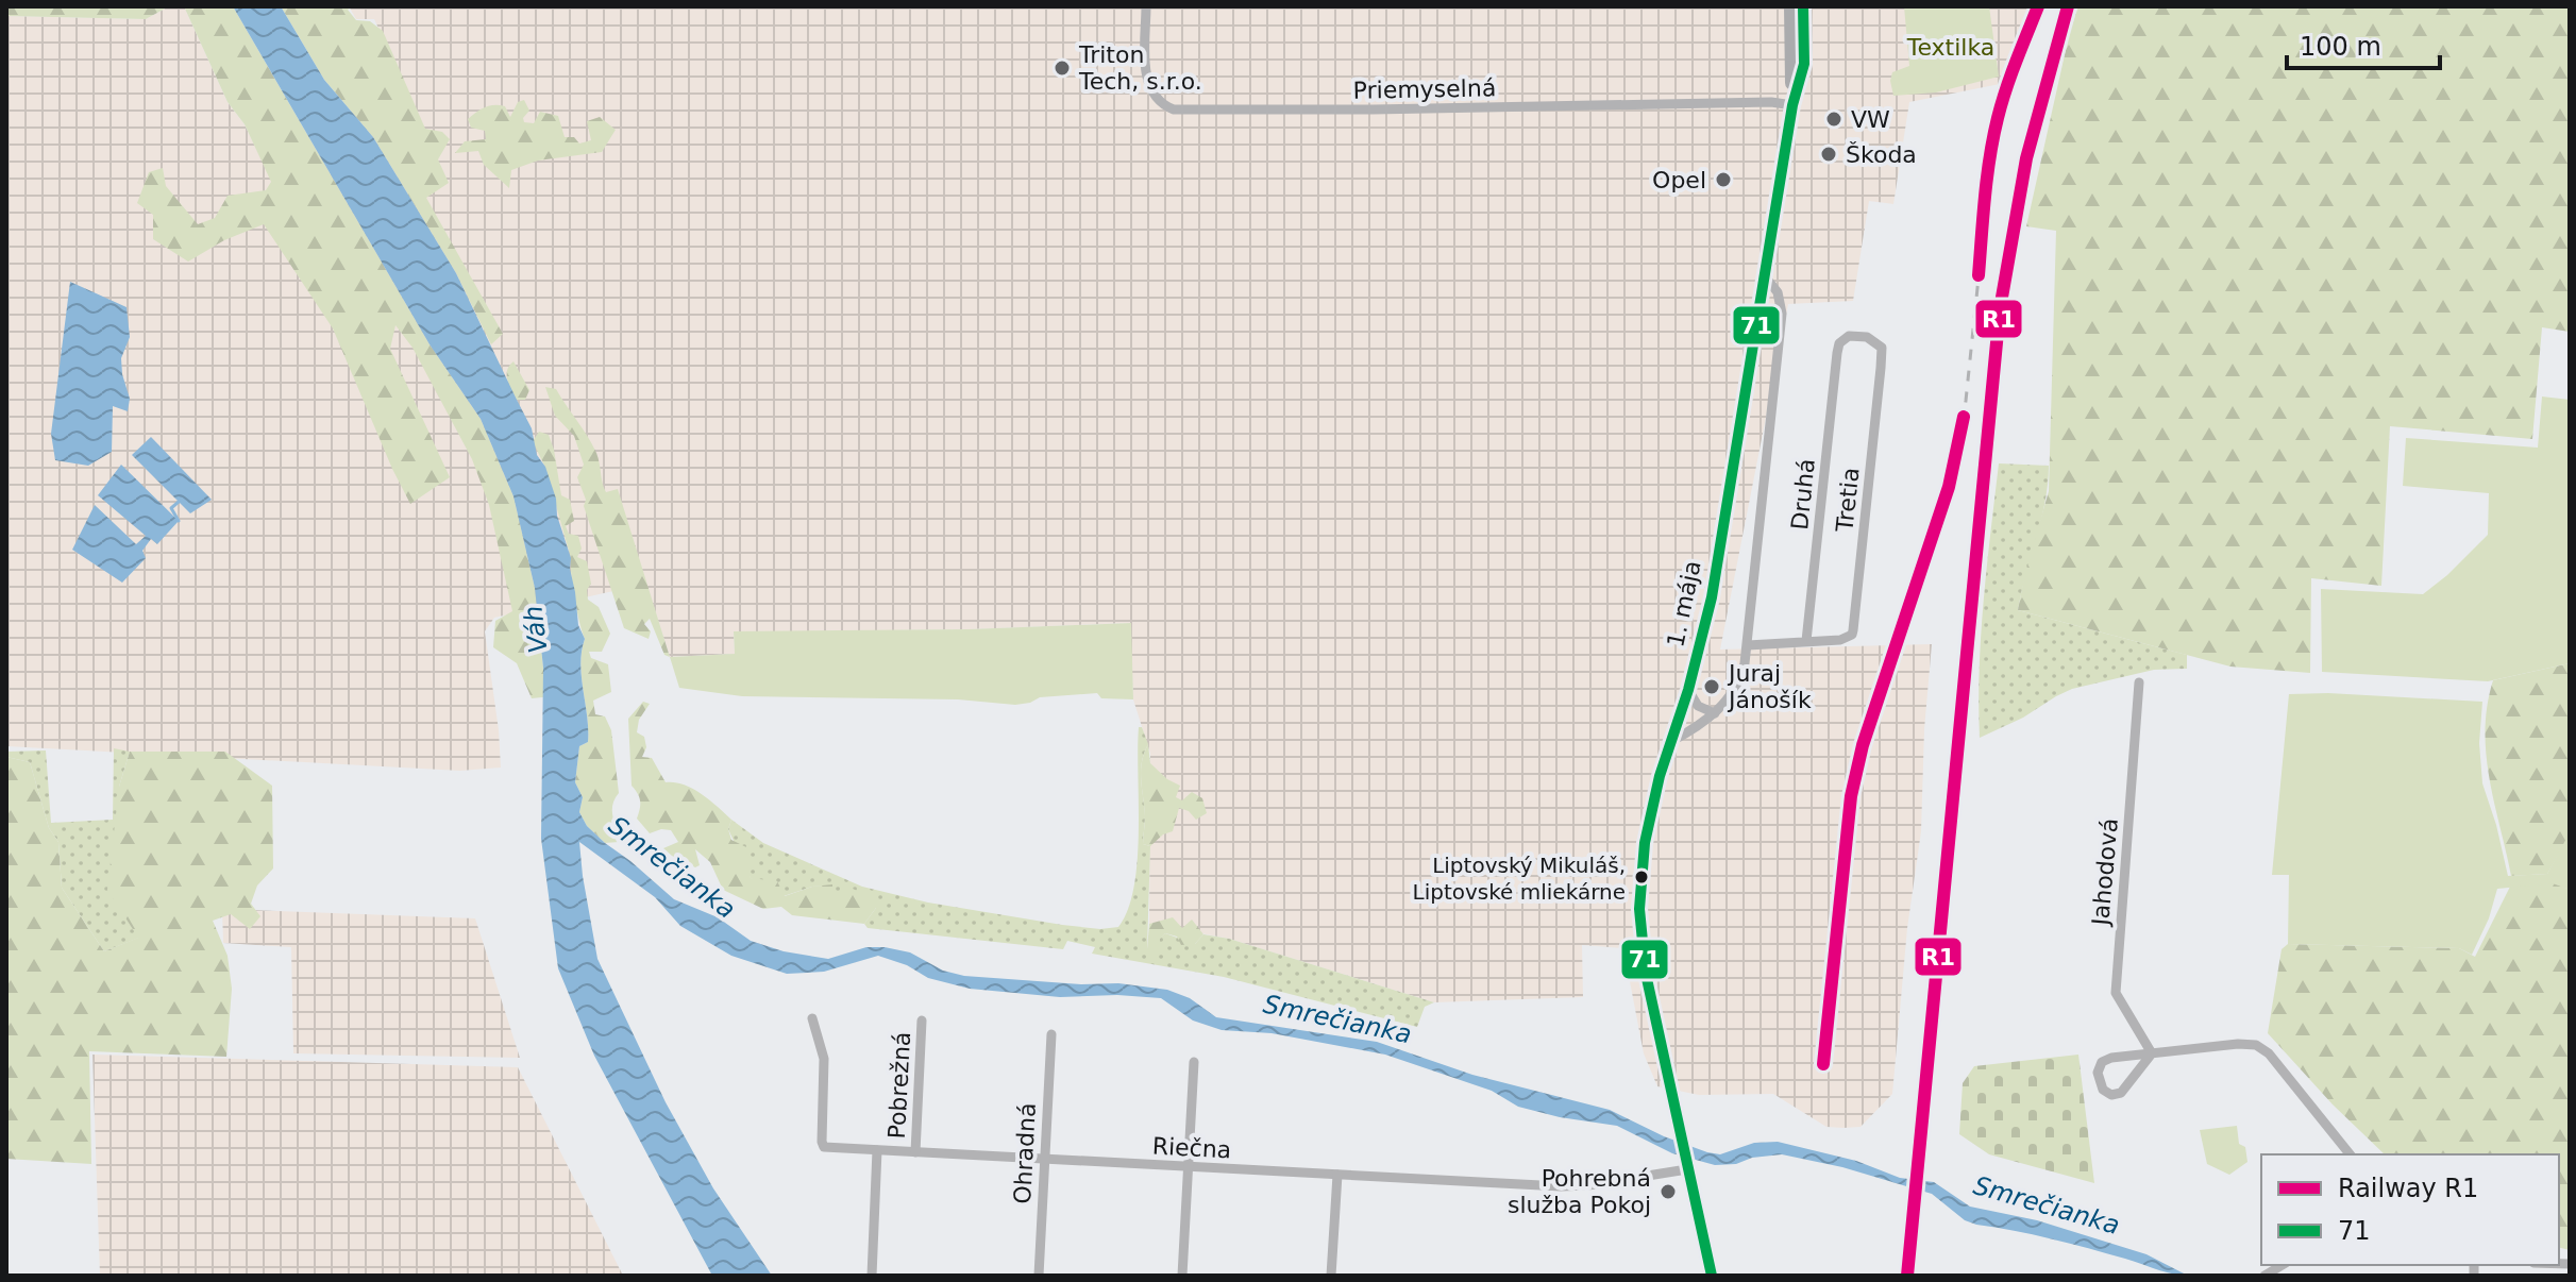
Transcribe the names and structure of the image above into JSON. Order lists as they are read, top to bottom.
{
  "streets": {
    "main road": ["1. mája"],
    "street": [
      "Priemyselná",
      "Druhá",
      "Tretia",
      "Jahodová",
      "Pobrežná",
      "Riečna",
      "Ohradná"
    ]
  },
  "crossings": [
    ["Priemyselná", "1. mája"],
    ["Druhá", "Tretia"],
    ["1. mája", "Riečna"],
    ["Pobrežná", "Riečna"],
    ["Riečna", "Ohradná"]
  ],
  "water": ["Váh", "Smrečianka"],
  "parks": ["Textilka"],
  "places": [
    "Triton Tech, s.r.o.",
    "VW",
    "Škoda",
    "Opel",
    "Juraj Jánošík",
    "Liptovský Mikuláš, Liptovské mliekárne",
    "Pohrebná služba Pokoj"
  ],
  "lines": ["rail line R1", "transit line 71"],
  "legend": ["Railway R1", "71"],
  "scale_bar": "100 m"
}
